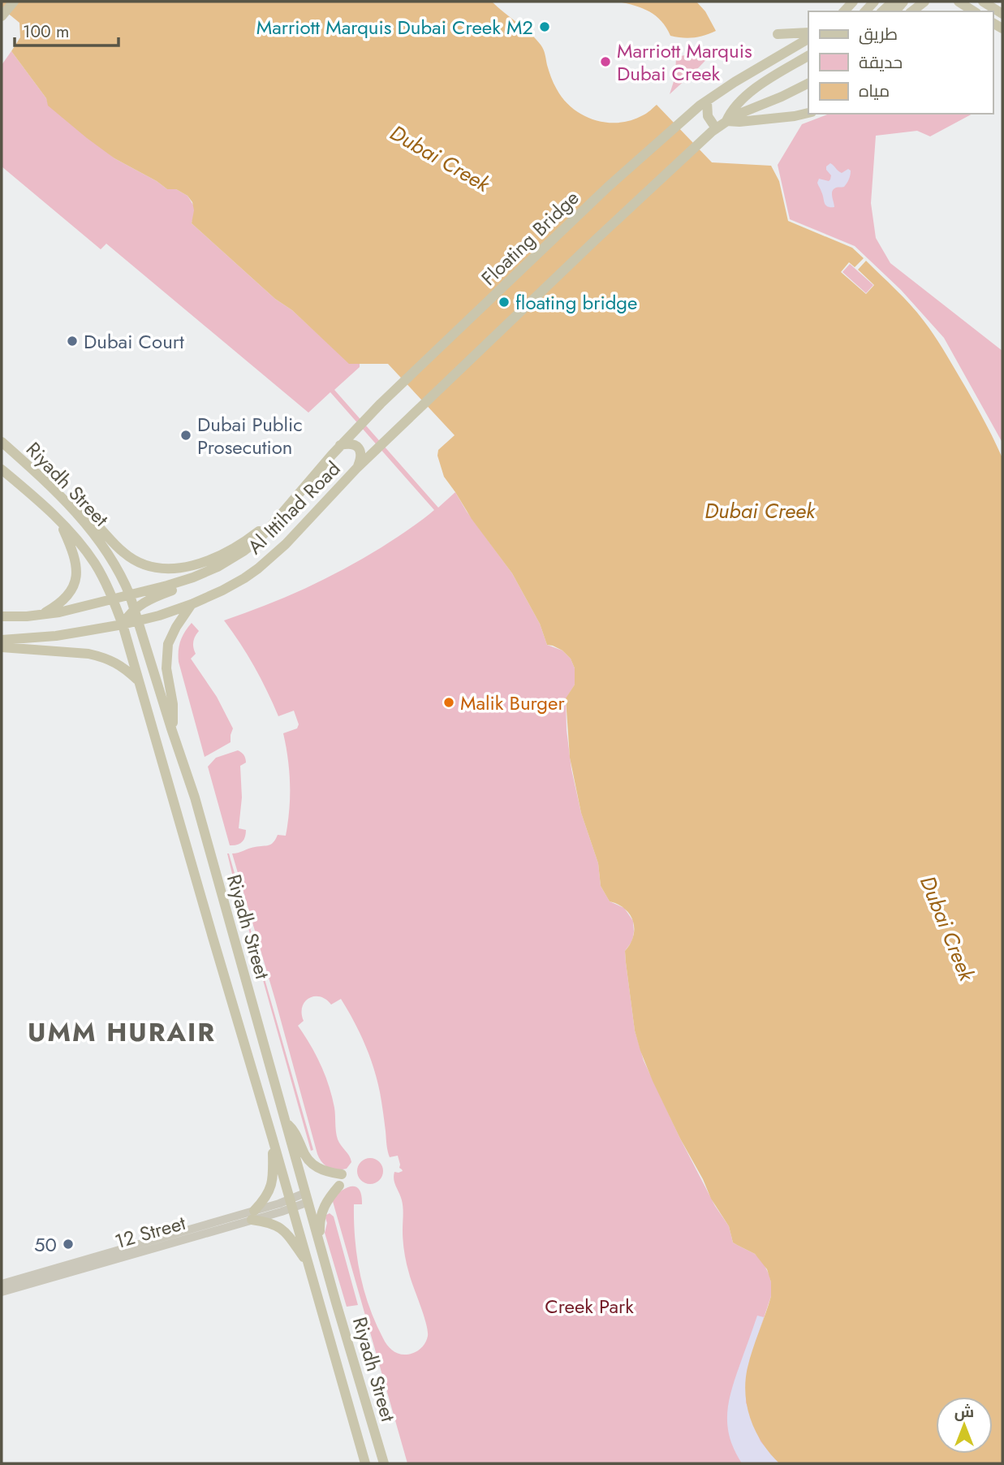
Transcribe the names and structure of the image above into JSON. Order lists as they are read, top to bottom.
{
  "streets": {
    "main road": ["Floating Bridge", "Riyadh Street", "Al Ittihad Road"],
    "street": ["12 Street"]
  },
  "crossings": [
    ["Floating Bridge", "Al Ittihad Road"],
    ["Riyadh Street", "Al Ittihad Road"],
    ["Riyadh Street", "12 Street"]
  ],
  "districts": ["UMM HURAIR"],
  "water": ["Dubai Creek"],
  "parks": ["Creek Park"],
  "places": [
    "Marriott Marquis Dubai Creek M2",
    "Marriott Marquis Dubai Creek",
    "floating bridge",
    "Dubai Court",
    "Dubai Public Prosecution",
    "Malik Burger",
    "50"
  ],
  "legend": ["طريق", "حديقة", "مياه"],
  "scale_bar": "100 m",
  "north": "top"
}
